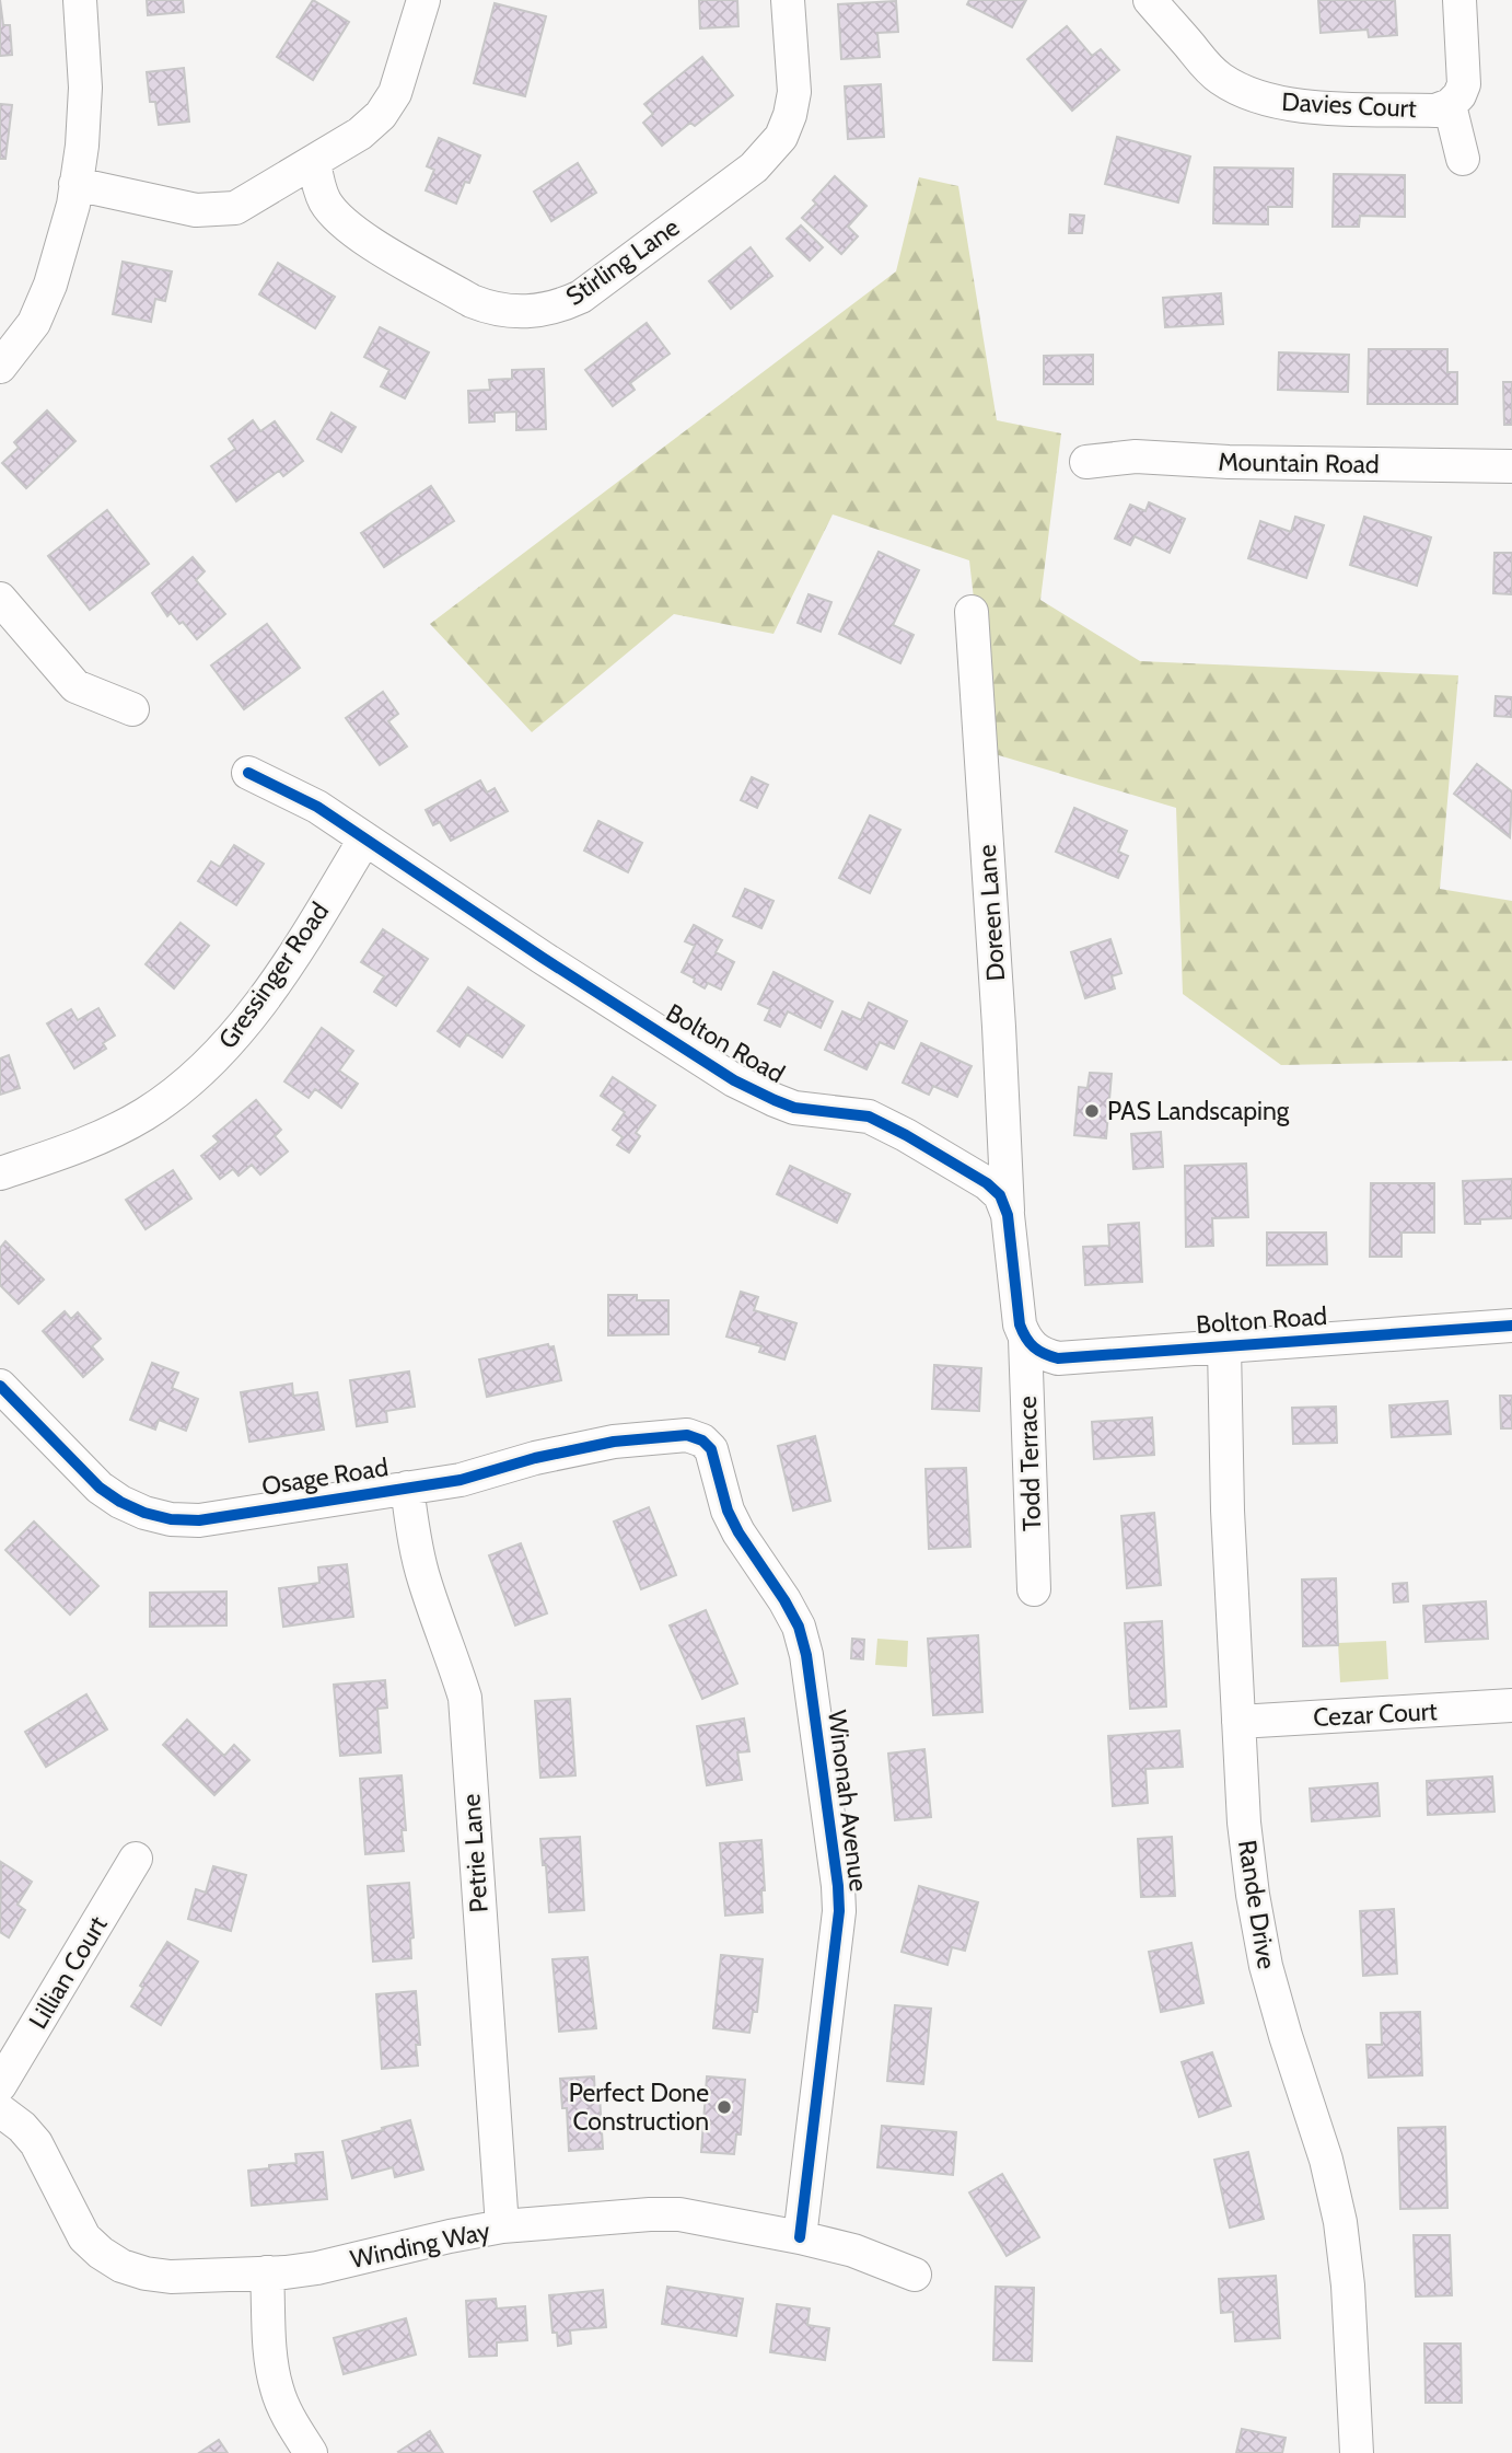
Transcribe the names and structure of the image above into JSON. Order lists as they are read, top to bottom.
{
  "streets": {
    "street": [
      "Davies Court",
      "Stirling Lane",
      "Mountain Road",
      "Doreen Lane",
      "Gressinger Road",
      "Bolton Road",
      "Todd Terrace",
      "Osage Road",
      "Cezar Court",
      "Winonah Avenue",
      "Petrie Lane",
      "Rande Drive",
      "Lillian Court",
      "Winding Way"
    ]
  },
  "crossings": [
    ["Doreen Lane", "Bolton Road"],
    ["Gressinger Road", "Bolton Road"],
    ["Bolton Road", "Todd Terrace"],
    ["Bolton Road", "Rande Drive"],
    ["Osage Road", "Winonah Avenue"],
    ["Osage Road", "Petrie Lane"],
    ["Cezar Court", "Rande Drive"],
    ["Winonah Avenue", "Winding Way"],
    ["Petrie Lane", "Winding Way"]
  ],
  "places": ["PAS Landscaping", "Perfect Done Construction"]
}
